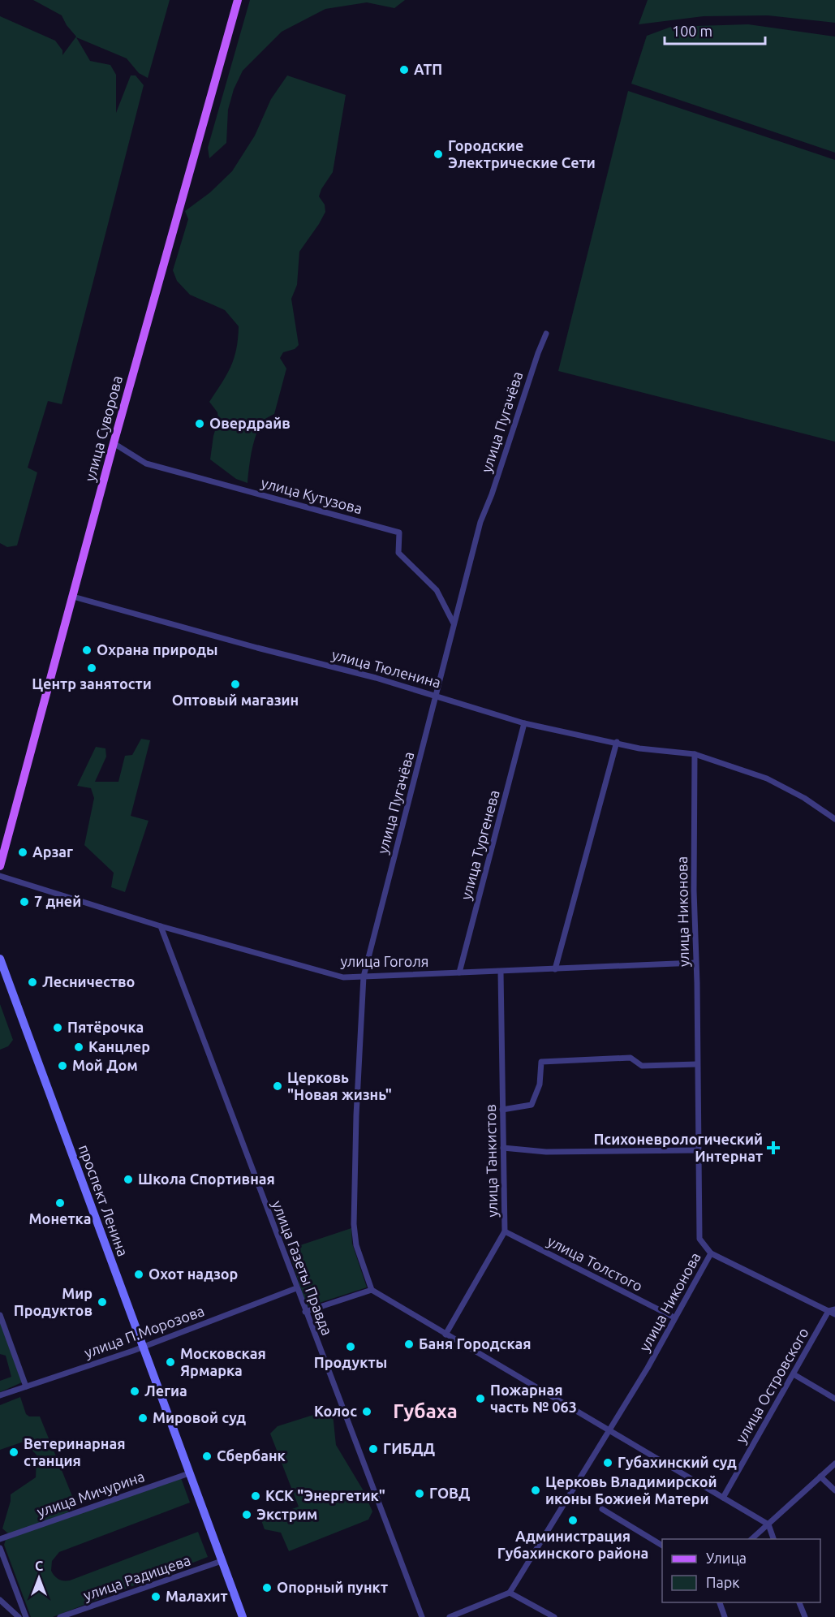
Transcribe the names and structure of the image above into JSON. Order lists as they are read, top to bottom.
{
  "streets": {
    "main road": ["улица Суворова", "проспект Ленина"],
    "street": [
      "улица Пугачёва",
      "улица Кутузова",
      "улица Тюленина",
      "улица Тургенева",
      "улица Никонова",
      "улица Гоголя",
      "улица Танкистов",
      "улица Толстого",
      "улица Газеты Правда",
      "улица П.Морозова",
      "улица Островского",
      "улица Мичурина",
      "улица Радищева"
    ]
  },
  "crossings": [
    ["улица Пугачёва", "улица Кутузова"],
    ["улица Пугачёва", "улица Тюленина"],
    ["улица Пугачёва", "улица Гоголя"],
    ["улица Суворова", "улица Кутузова"],
    ["улица Суворова", "улица Тюленина"],
    ["улица Тюленина", "улица Тургенева"],
    ["улица Тюленина", "улица Никонова"],
    ["улица Тургенева", "улица Гоголя"],
    ["улица Никонова", "улица Гоголя"],
    ["улица Никонова", "улица Толстого"],
    ["улица Гоголя", "улица Танкистов"],
    ["улица Гоголя", "улица Газеты Правда"],
    ["улица Танкистов", "улица Толстого"],
    ["проспект Ленина", "улица П.Морозова"],
    ["проспект Ленина", "улица Мичурина"],
    ["проспект Ленина", "улица Радищева"],
    ["улица Газеты Правда", "улица П.Морозова"]
  ],
  "districts": ["Губаха"],
  "places": {
    "other": [
      "АТП",
      "Городские Электрические Сети",
      "Овердрайв",
      "Охрана природы",
      "Центр занятости",
      "Оптовый магазин",
      "Арзаг",
      "7 дней",
      "Лесничество",
      "Пятёрочка",
      "Канцлер",
      "Мой Дом",
      "Церковь \"Новая жизнь\"",
      "Школа Спортивная",
      "Монетка",
      "Охот надзор",
      "Мир Продуктов",
      "Баня Городская",
      "Продукты",
      "Московская Ярмарка",
      "Легиа",
      "Пожарная часть № 063",
      "Колос",
      "Мировой суд",
      "ГИБДД",
      "Ветеринарная станция",
      "Сбербанк",
      "Губахинский суд",
      "Церковь Владимирской иконы Божией Матери",
      "ГОВД",
      "КСК \"Энергетик\"",
      "Экстрим",
      "Администрация Губахинского района",
      "Опорный пункт",
      "Малахит"
    ],
    "health": ["Психоневрологический Интернат"]
  },
  "legend": ["Улица", "Парк"],
  "scale_bar": "100 m",
  "north": "top"
}
